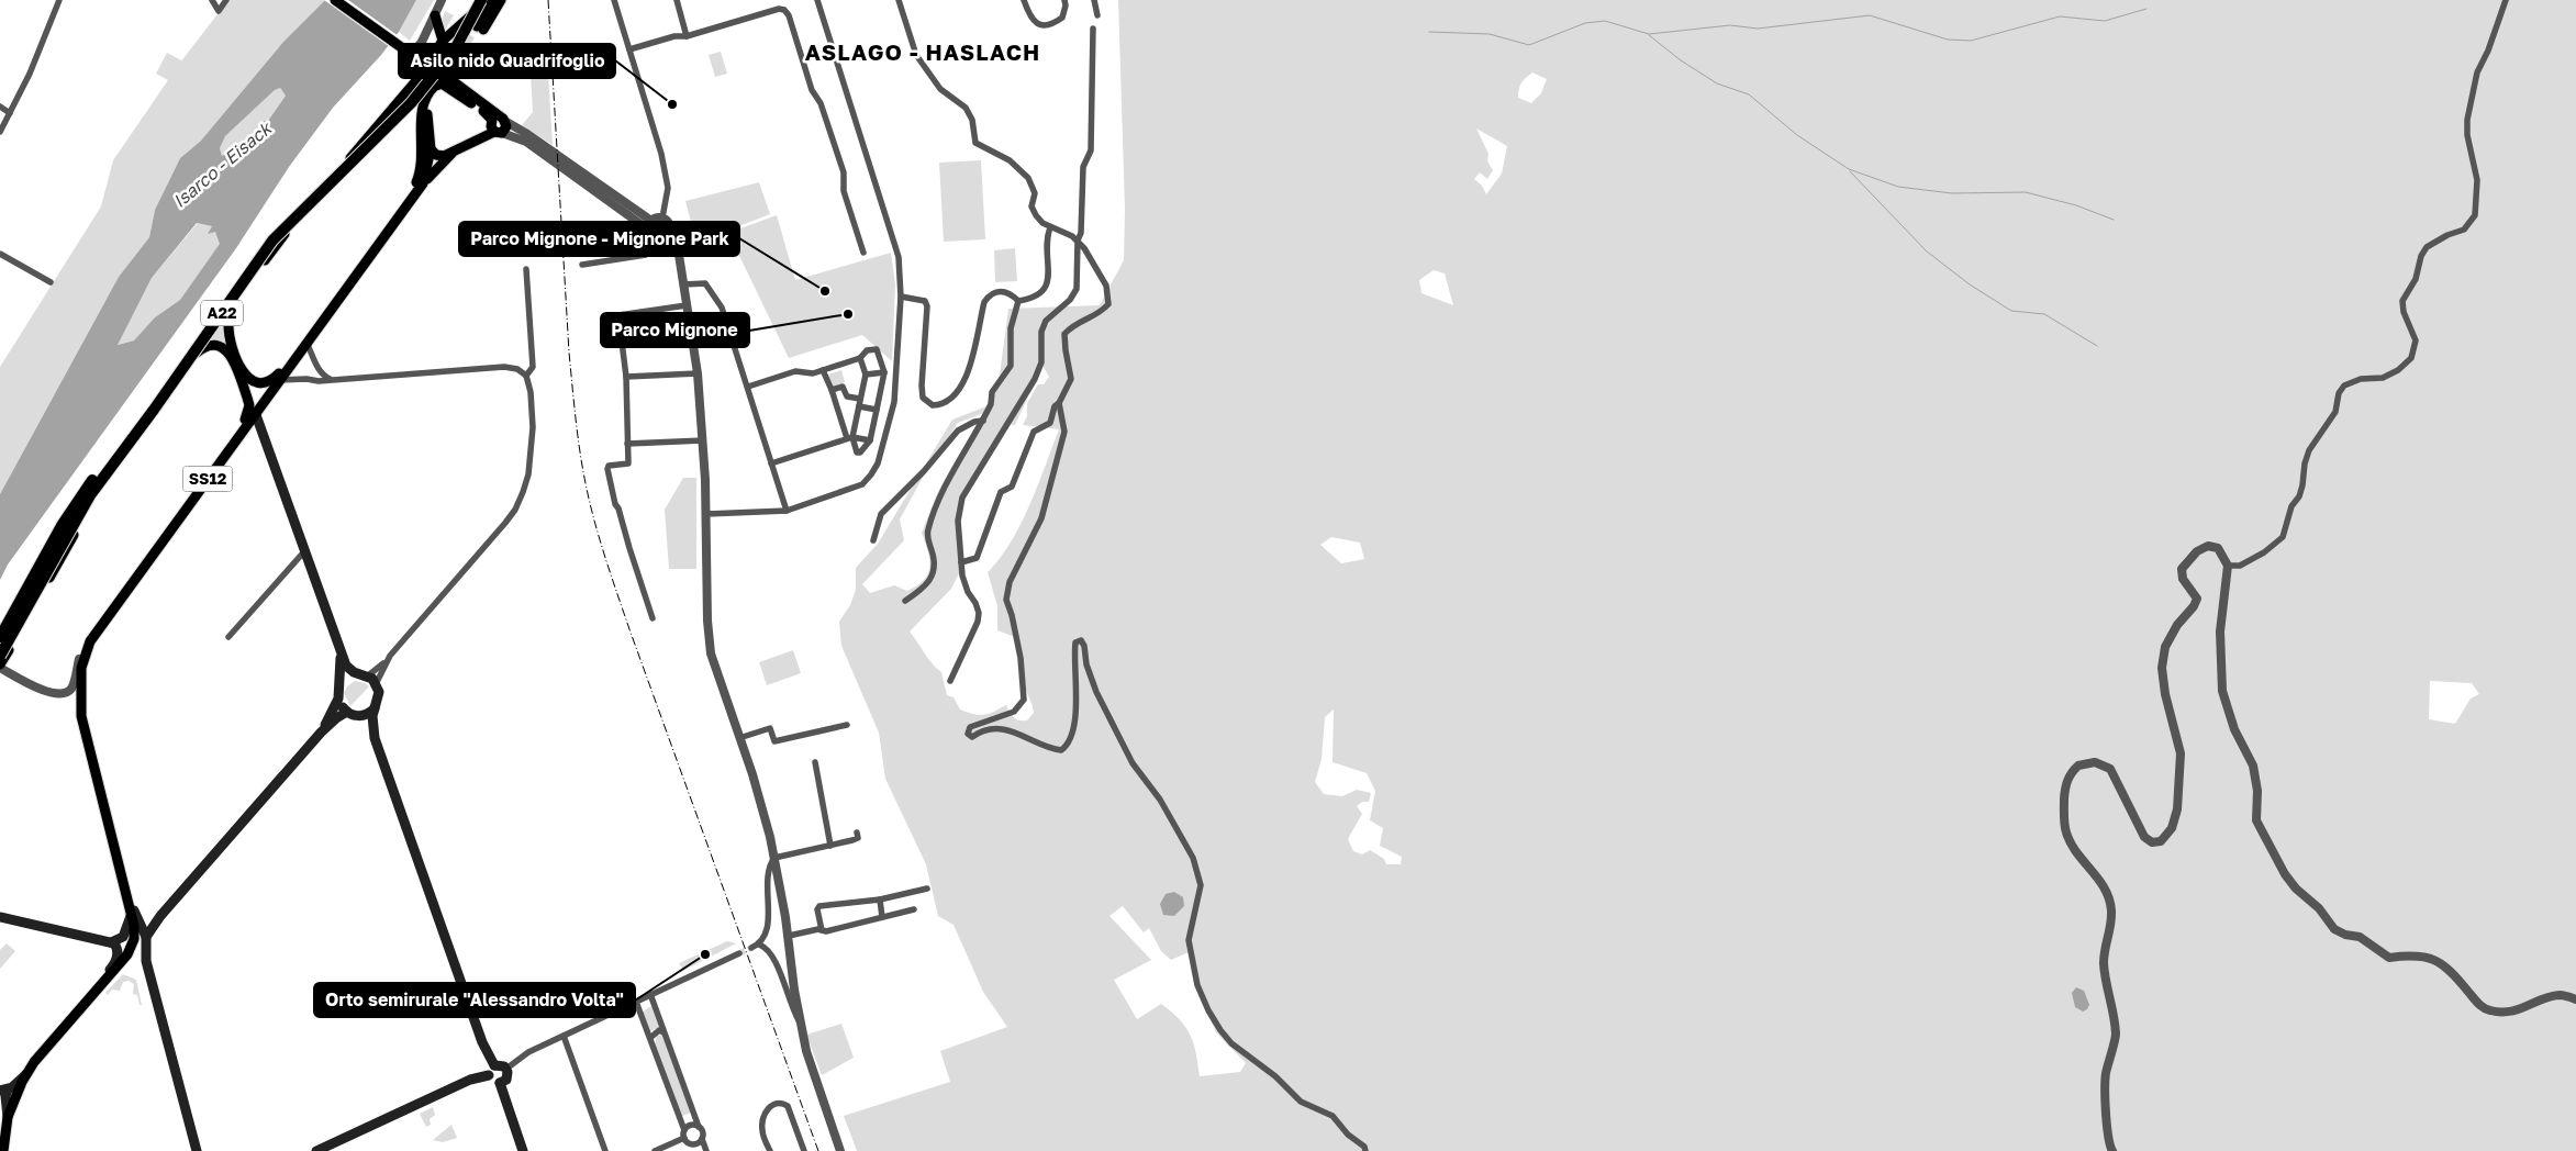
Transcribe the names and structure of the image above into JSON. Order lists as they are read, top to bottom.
{
  "streets": {
    "highway": ["A22"],
    "main road": ["SS12"]
  },
  "districts": ["ASLAGO - HASLACH"],
  "water": ["Isarco - Eisack"],
  "places": [
    "Asilo nido Quadrifoglio",
    "Parco Mignone - Mignone Park",
    "Parco Mignone",
    "Orto semirurale \"Alessandro Volta\""
  ]
}
